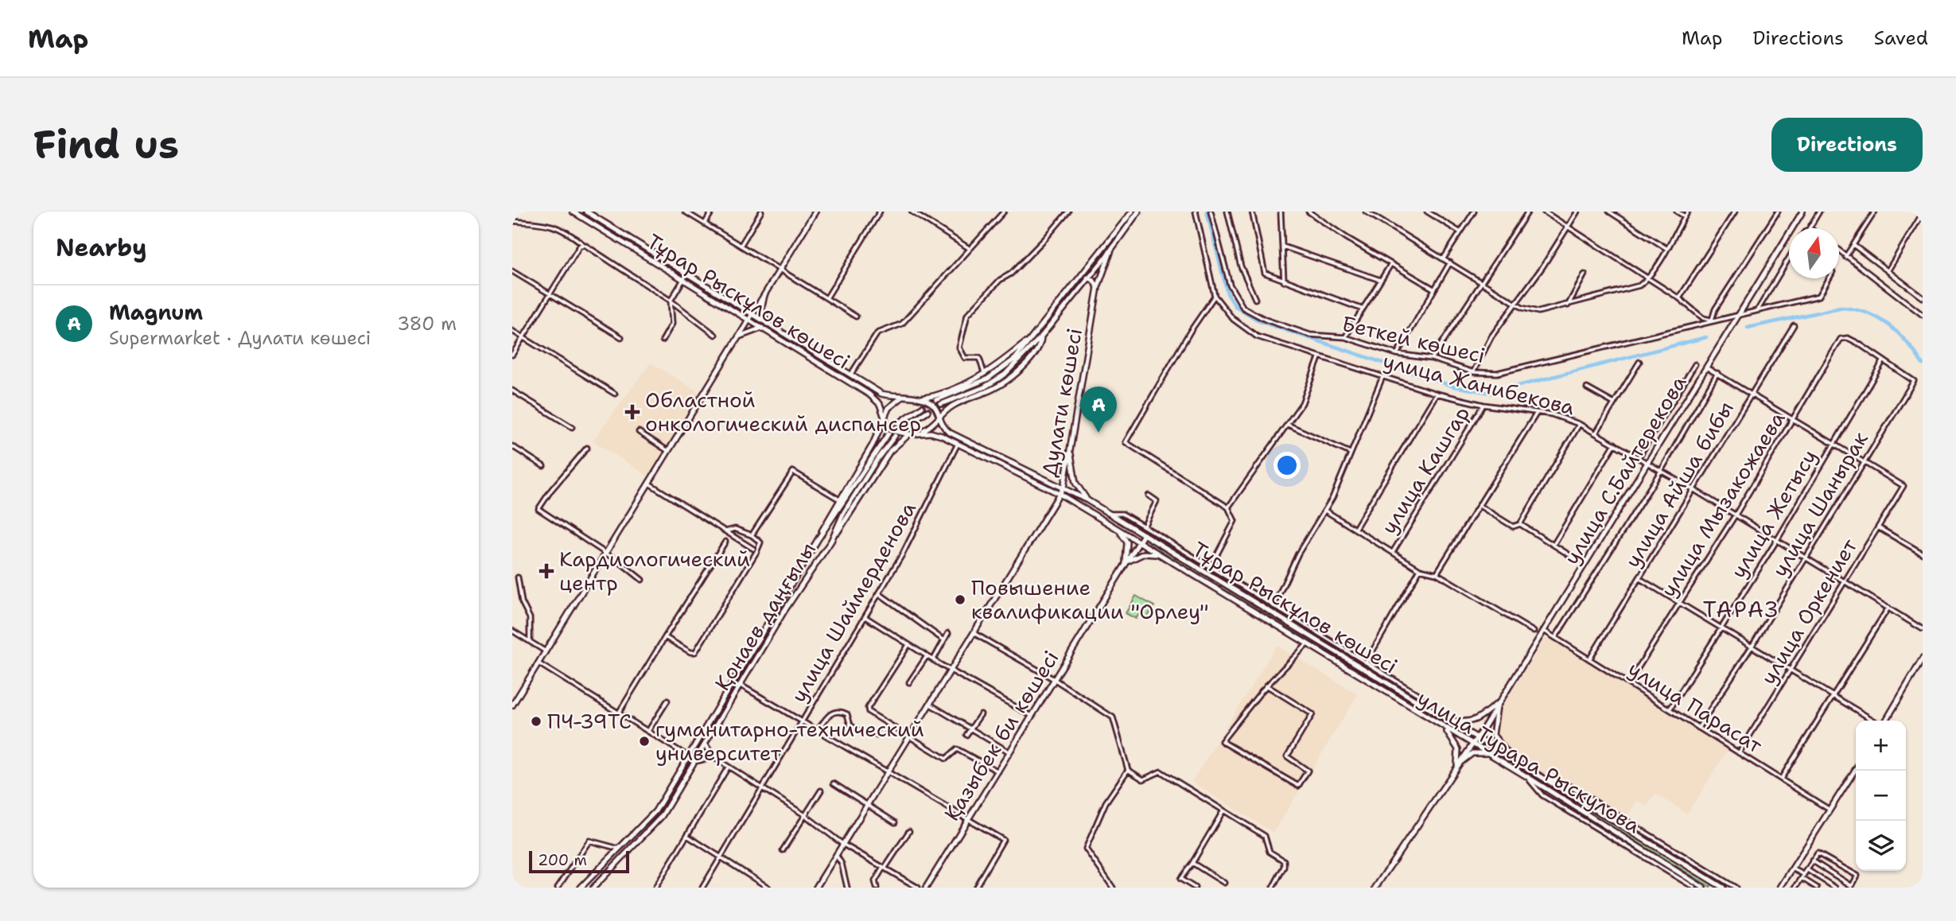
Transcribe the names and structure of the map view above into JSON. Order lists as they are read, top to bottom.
{
  "streets": {
    "main road": [
      "Тұрар Рыскұлов көшесі",
      "Дулати көшесі",
      "улица С.Байтерекова",
      "Қонаев даңғылы",
      "Қазыбек би көшесі",
      "улица Турара Рыскулова"
    ],
    "street": [
      "Беткей көшесі",
      "улица Жанибекова",
      "улица Кашгар",
      "улица Айша бибы",
      "улица Мызакожаева",
      "улица Шанырак",
      "улица Жетысу",
      "улица Шаймерденова",
      "улица Оркениет",
      "улица Парасат"
    ]
  },
  "crossings": [
    ["Тұрар Рыскұлов көшесі", "Дулати көшесі"],
    ["Тұрар Рыскұлов көшесі", "улица С.Байтерекова"],
    ["Тұрар Рыскұлов көшесі", "Қазыбек би көшесі"],
    ["Беткей көшесі", "улица С.Байтерекова"],
    ["улица Жанибекова", "улица Кашгар"],
    ["улица Жанибекова", "улица С.Байтерекова"],
    ["улица Жанибекова", "улица Айша бибы"],
    ["улица Жанибекова", "улица Мызакожаева"],
    ["улица Жанибекова", "улица Шанырак"],
    ["улица Жанибекова", "улица Жетысу"],
    ["улица Жанибекова", "улица Оркениет"],
    ["улица С.Байтерекова", "улица Парасат"],
    ["улица С.Байтерекова", "улица Турара Рыскулова"],
    ["улица Айша бибы", "улица Парасат"],
    ["улица Мызакожаева", "улица Шанырак"],
    ["улица Мызакожаева", "улица Жетысу"],
    ["улица Мызакожаева", "улица Парасат"],
    ["улица Шанырак", "улица Жетысу"],
    ["улица Шанырак", "улица Оркениет"],
    ["улица Шанырак", "улица Парасат"],
    ["улица Жетысу", "улица Парасат"],
    ["улица Оркениет", "улица Парасат"],
    ["Қазыбек би көшесі", "улица Турара Рыскулова"]
  ],
  "districts": ["ТАРАЗ"],
  "places": {
    "health": ["Областной онкологический диспансер", "Кардиологический центр"],
    "other": ["Повышение квалификации \"Орлеу\"", "ПЧ-39ТС", "гуманитарно-технический университет"]
  },
  "scale_bar": "200 m",
  "north": "top",
  "page": {
    "header": "Map",
    "nav": ["Map", "Directions", "Saved"],
    "buttons": "Directions",
    "title": "Find us",
    "heading": "Nearby",
    "list": [
      {
        "mark": "A",
        "name": "Magnum",
        "note": "Supermarket · Дулати көшесі",
        "value": "380 m"
      }
    ],
    "pins": "A",
    "map_buttons": ["+", "−"],
    "scale": "200 m"
  }
}
